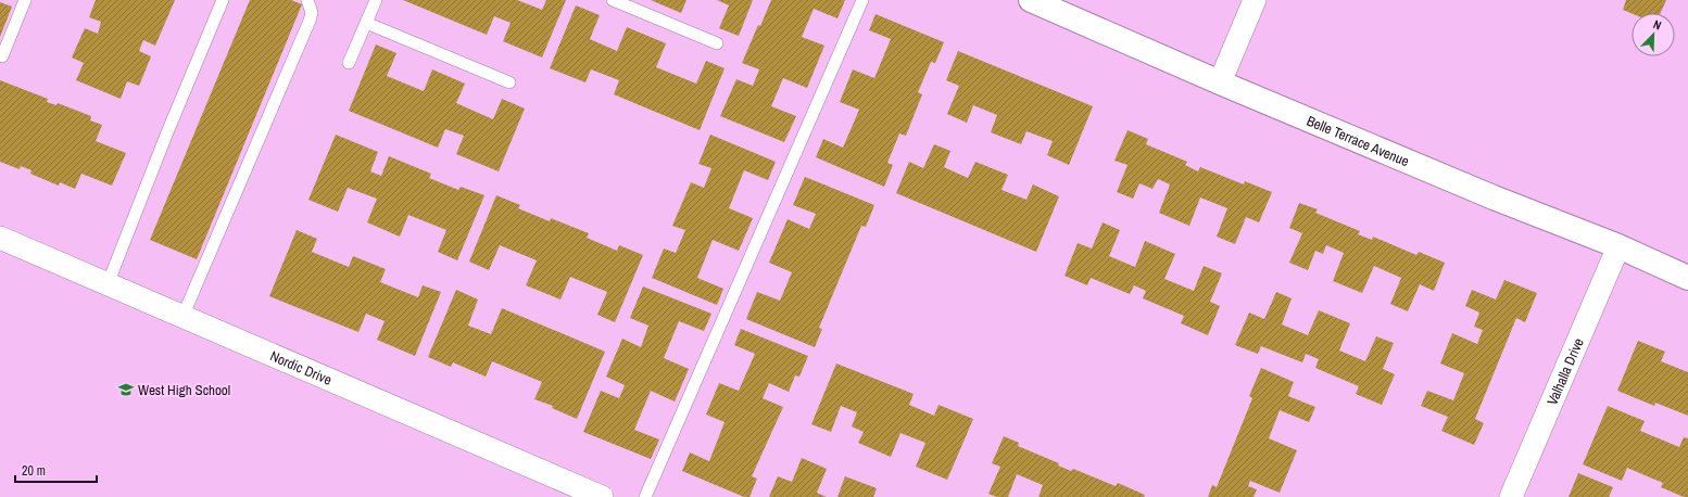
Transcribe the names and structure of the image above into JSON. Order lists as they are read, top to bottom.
{
  "streets": {
    "street": ["Belle Terrace Avenue", "Nordic Drive", "Valhalla Drive"]
  },
  "crossings": [
    ["Belle Terrace Avenue", "Valhalla Drive"]
  ],
  "places": {
    "school or university": ["West High School"]
  },
  "scale_bar": "20 m",
  "north": "top right"
}
